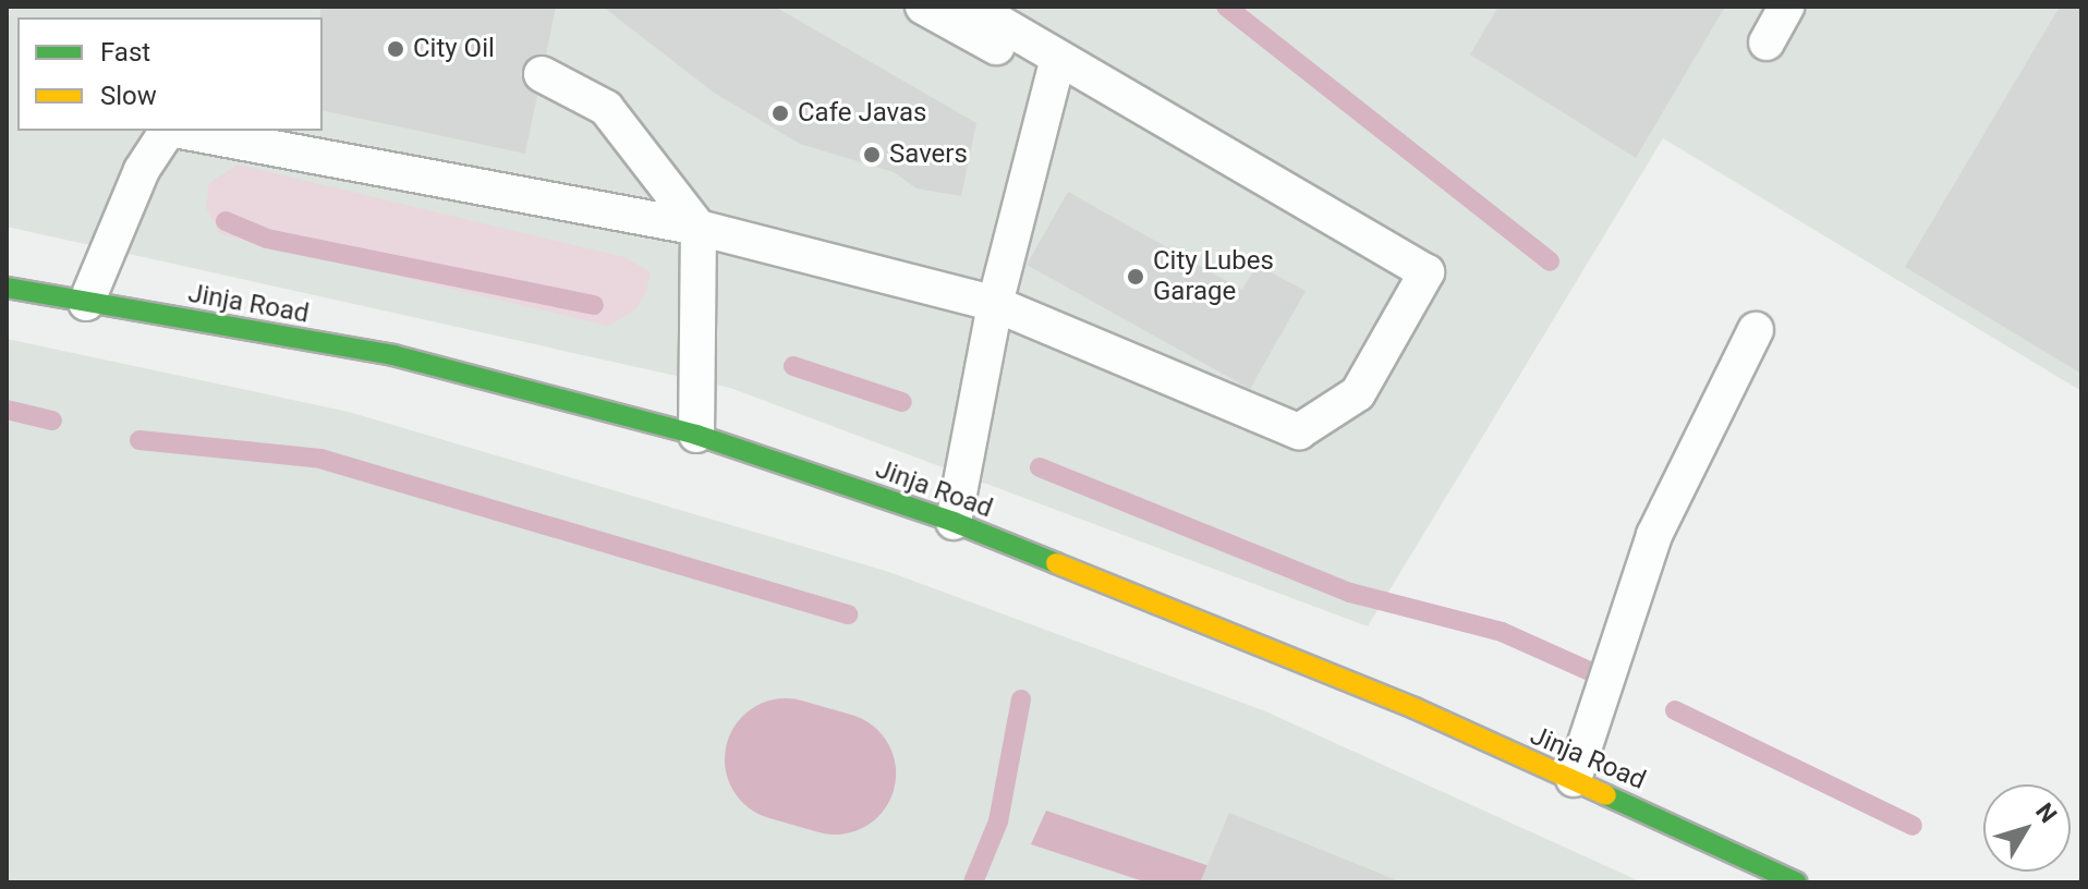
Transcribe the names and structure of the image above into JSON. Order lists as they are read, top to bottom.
{
  "streets": {
    "highway": ["Jinja Road"]
  },
  "places": [
    "City Oil",
    "Cafe Javas",
    "Savers",
    "City Lubes Garage"
  ],
  "legend": ["Fast", "Slow"],
  "north": "top right"
}
